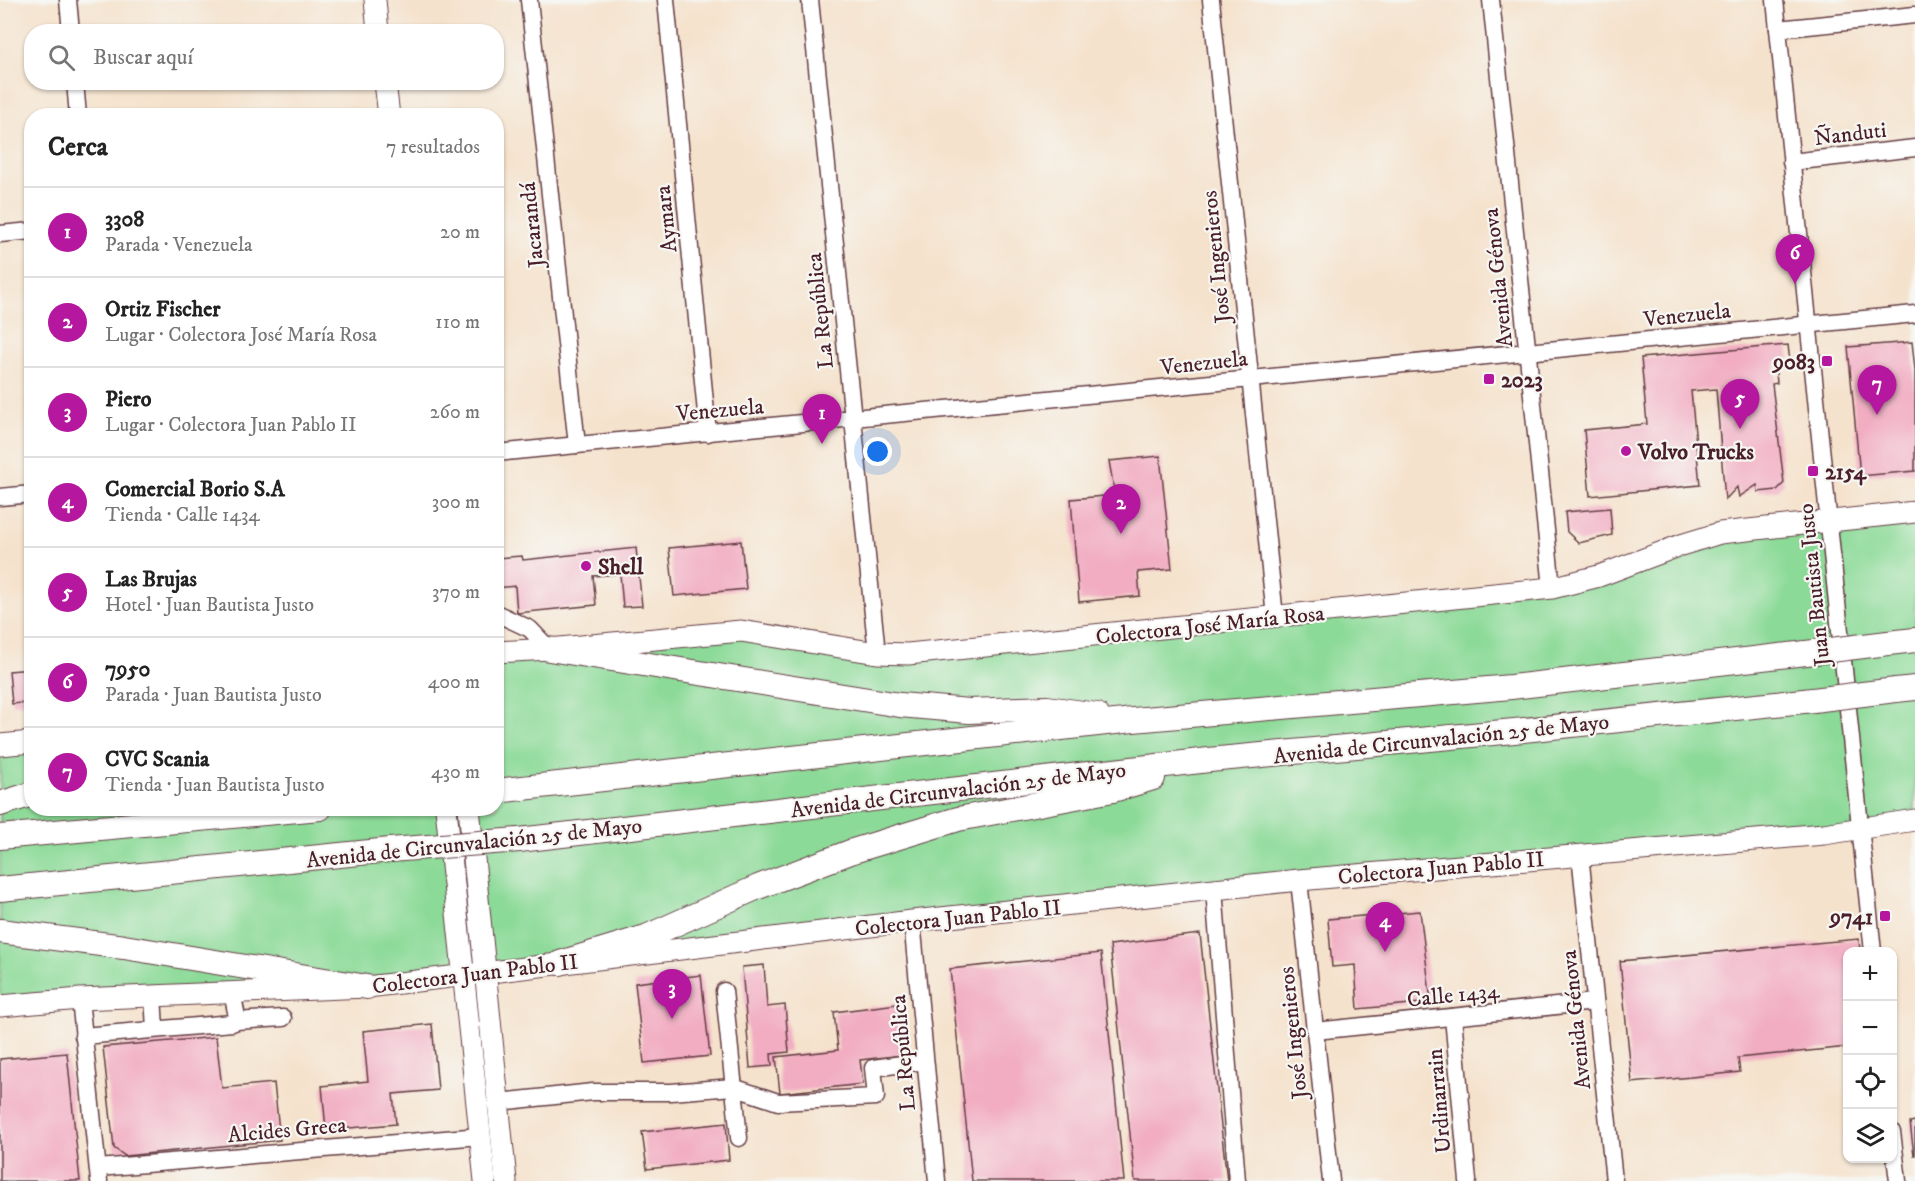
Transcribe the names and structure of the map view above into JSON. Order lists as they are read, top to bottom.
{
  "streets": {
    "highway": ["Avenida de Circunvalación 25 de Mayo"],
    "main road": ["Colectora José María Rosa", "Colectora Juan Pablo II"],
    "street": [
      "Ñanduti",
      "Aymara",
      "Jacarandá",
      "José Ingenieros",
      "Avenida Génova",
      "La República",
      "Venezuela",
      "Juan Bautista Justo",
      "Calle 1434",
      "Urdinarrain",
      "Alcides Greca"
    ]
  },
  "crossings": [
    ["Ñanduti", "Juan Bautista Justo"],
    ["Aymara", "Venezuela"],
    ["Jacarandá", "Venezuela"],
    ["José Ingenieros", "Venezuela"],
    ["José Ingenieros", "Colectora José María Rosa"],
    ["José Ingenieros", "Colectora Juan Pablo II"],
    ["José Ingenieros", "Calle 1434"],
    ["Avenida Génova", "Venezuela"],
    ["Avenida Génova", "Colectora José María Rosa"],
    ["Avenida Génova", "Colectora Juan Pablo II"],
    ["Avenida Génova", "Calle 1434"],
    ["La República", "Venezuela"],
    ["La República", "Colectora José María Rosa"],
    ["La República", "Colectora Juan Pablo II"],
    ["Venezuela", "Juan Bautista Justo"],
    ["Juan Bautista Justo", "Colectora José María Rosa"],
    ["Juan Bautista Justo", "Colectora Juan Pablo II"],
    ["Calle 1434", "Urdinarrain"]
  ],
  "places": {
    "transit": [
      "9083",
      "2023",
      "2154",
      "9741"
    ],
    "other": ["Volvo Trucks", "Shell"]
  },
  "page": {
    "search": "Buscar aquí",
    "heading": ["Cerca", "7 resultados"],
    "list": [
      {
        "mark": "1",
        "name": "3308",
        "note": "Parada · Venezuela",
        "value": "20 m"
      },
      {
        "mark": "2",
        "name": "Ortiz Fischer",
        "note": "Lugar · Colectora José María Rosa",
        "value": "110 m"
      },
      {
        "mark": "3",
        "name": "Piero",
        "note": "Lugar · Colectora Juan Pablo II",
        "value": "260 m"
      },
      {
        "mark": "4",
        "name": "Comercial Borio S.A",
        "note": "Tienda · Calle 1434",
        "value": "300 m"
      },
      {
        "mark": "5",
        "name": "Las Brujas",
        "note": "Hotel · Juan Bautista Justo",
        "value": "370 m"
      },
      {
        "mark": "6",
        "name": "7950",
        "note": "Parada · Juan Bautista Justo",
        "value": "400 m"
      },
      {
        "mark": "7",
        "name": "CVC Scania",
        "note": "Tienda · Juan Bautista Justo",
        "value": "430 m"
      }
    ],
    "pins": [
      "6",
      "7",
      "5",
      "1",
      "2",
      "4",
      "3"
    ],
    "map_buttons": ["+", "−"]
  }
}
